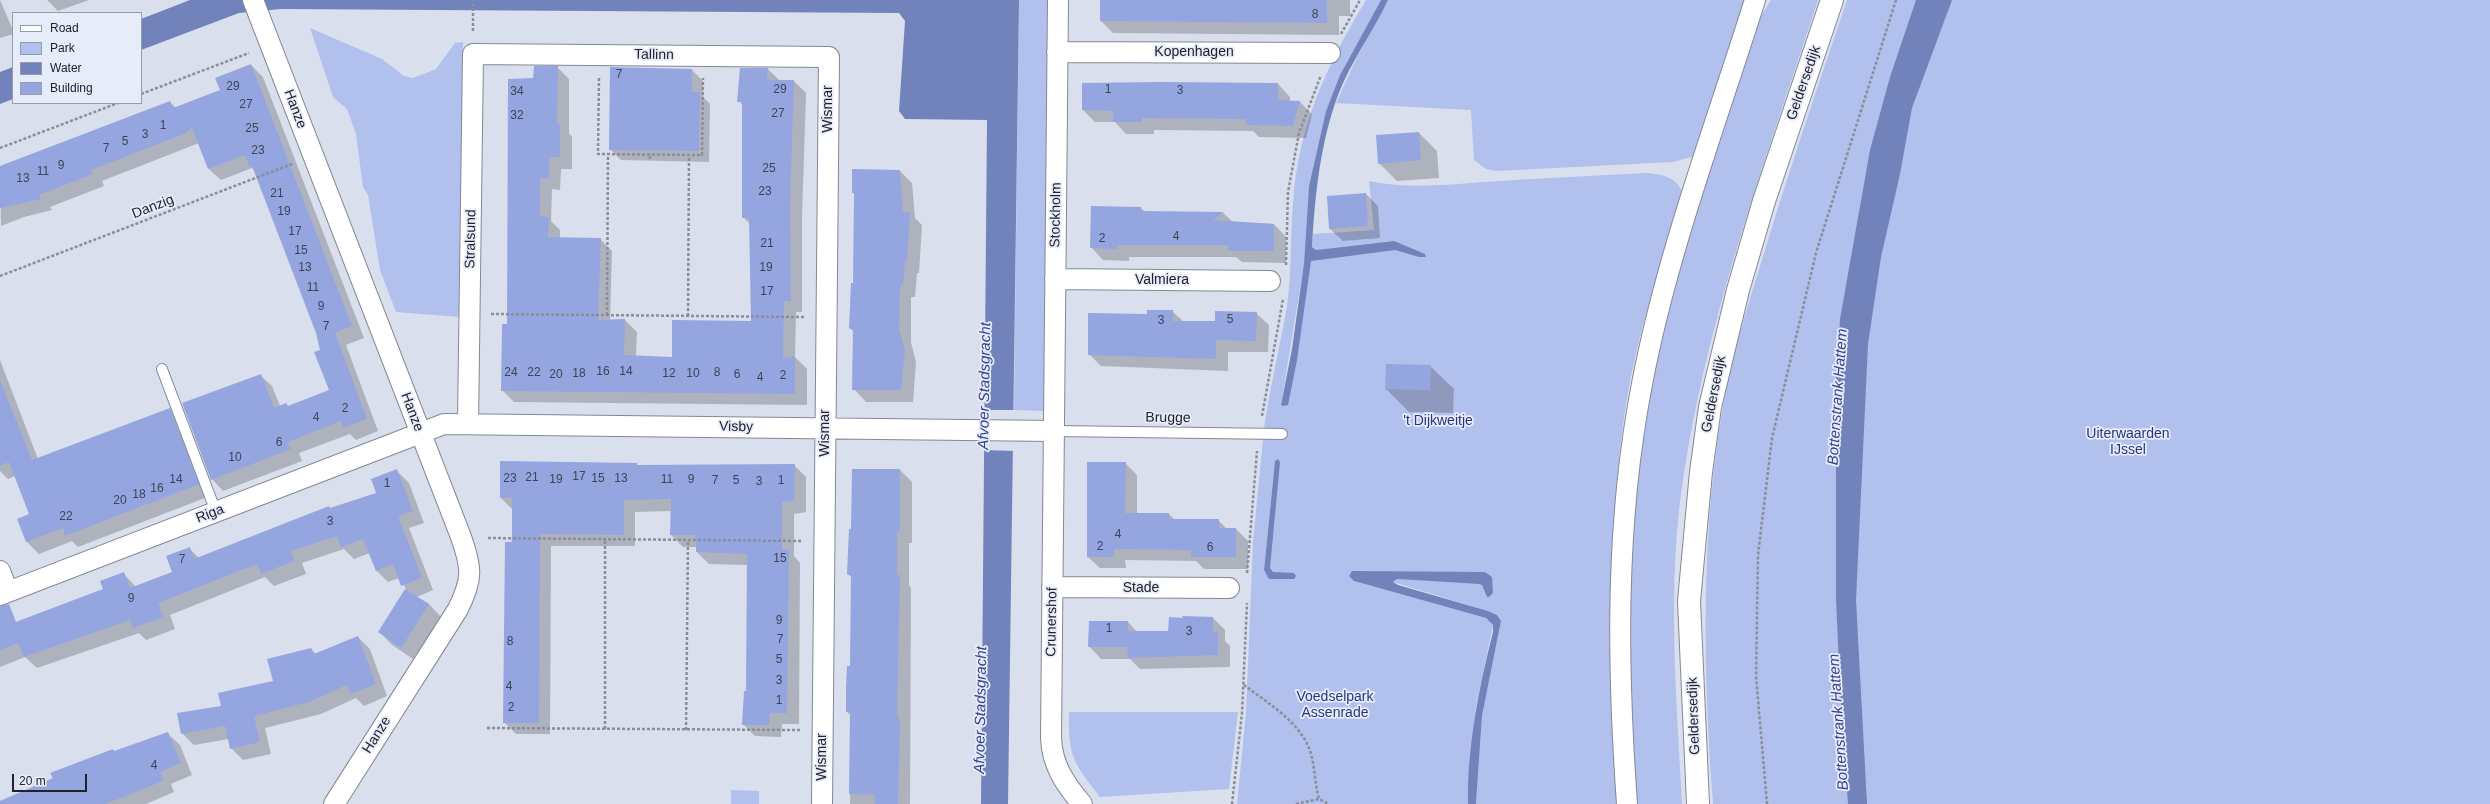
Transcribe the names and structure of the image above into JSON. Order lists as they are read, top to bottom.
{
  "streets": {
    "main road": ["Geldersedijk"],
    "street": [
      "Kopenhagen",
      "Tallinn",
      "Hanze",
      "Wismar",
      "Stockholm",
      "Stralsund",
      "Valmiera",
      "Visby",
      "Riga",
      "Stade",
      "Crunershof"
    ],
    "lane": ["Brugge"],
    "path": ["Danzig"]
  },
  "crossings": [
    ["Kopenhagen", "Stockholm"],
    ["Tallinn", "Wismar"],
    ["Tallinn", "Stralsund"],
    ["Hanze", "Danzig"],
    ["Hanze", "Visby"],
    ["Hanze", "Riga"],
    ["Wismar", "Visby"],
    ["Stockholm", "Valmiera"],
    ["Stockholm", "Brugge"],
    ["Stockholm", "Visby"],
    ["Stockholm", "Crunershof"],
    ["Stralsund", "Visby"],
    ["Brugge", "Visby"],
    ["Brugge", "Crunershof"],
    ["Visby", "Riga"],
    ["Visby", "Crunershof"],
    ["Stade", "Crunershof"]
  ],
  "water": ["Afvoer Stadsgracht", "Bottenstrank Hattem"],
  "parks": ["'t Dijkweitje", "Uiterwaarden IJssel", "Voedselpark Assenrade"],
  "house_numbers": [
    "8",
    "7",
    "29",
    "29",
    "1",
    "3",
    "34",
    "27",
    "27",
    "32",
    "1",
    "25",
    "3",
    "5",
    "7",
    "23",
    "9",
    "25",
    "11",
    "13",
    "23",
    "21",
    "19",
    "17",
    "4",
    "2",
    "21",
    "15",
    "13",
    "19",
    "11",
    "17",
    "9",
    "5",
    "3",
    "7",
    "16",
    "14",
    "24",
    "22",
    "8",
    "18",
    "12",
    "10",
    "20",
    "6",
    "2",
    "4",
    "2",
    "4",
    "6",
    "10",
    "17",
    "21",
    "23",
    "15",
    "13",
    "14",
    "19",
    "11",
    "9",
    "7",
    "5",
    "1",
    "3",
    "1",
    "16",
    "18",
    "20",
    "22",
    "3",
    "4",
    "2",
    "6",
    "15",
    "7",
    "9",
    "9",
    "1",
    "3",
    "7",
    "8",
    "5",
    "3",
    "4",
    "1",
    "2",
    "4"
  ],
  "legend": [
    "Road",
    "Park",
    "Water",
    "Building"
  ],
  "scale_bar": "20 m"
}
